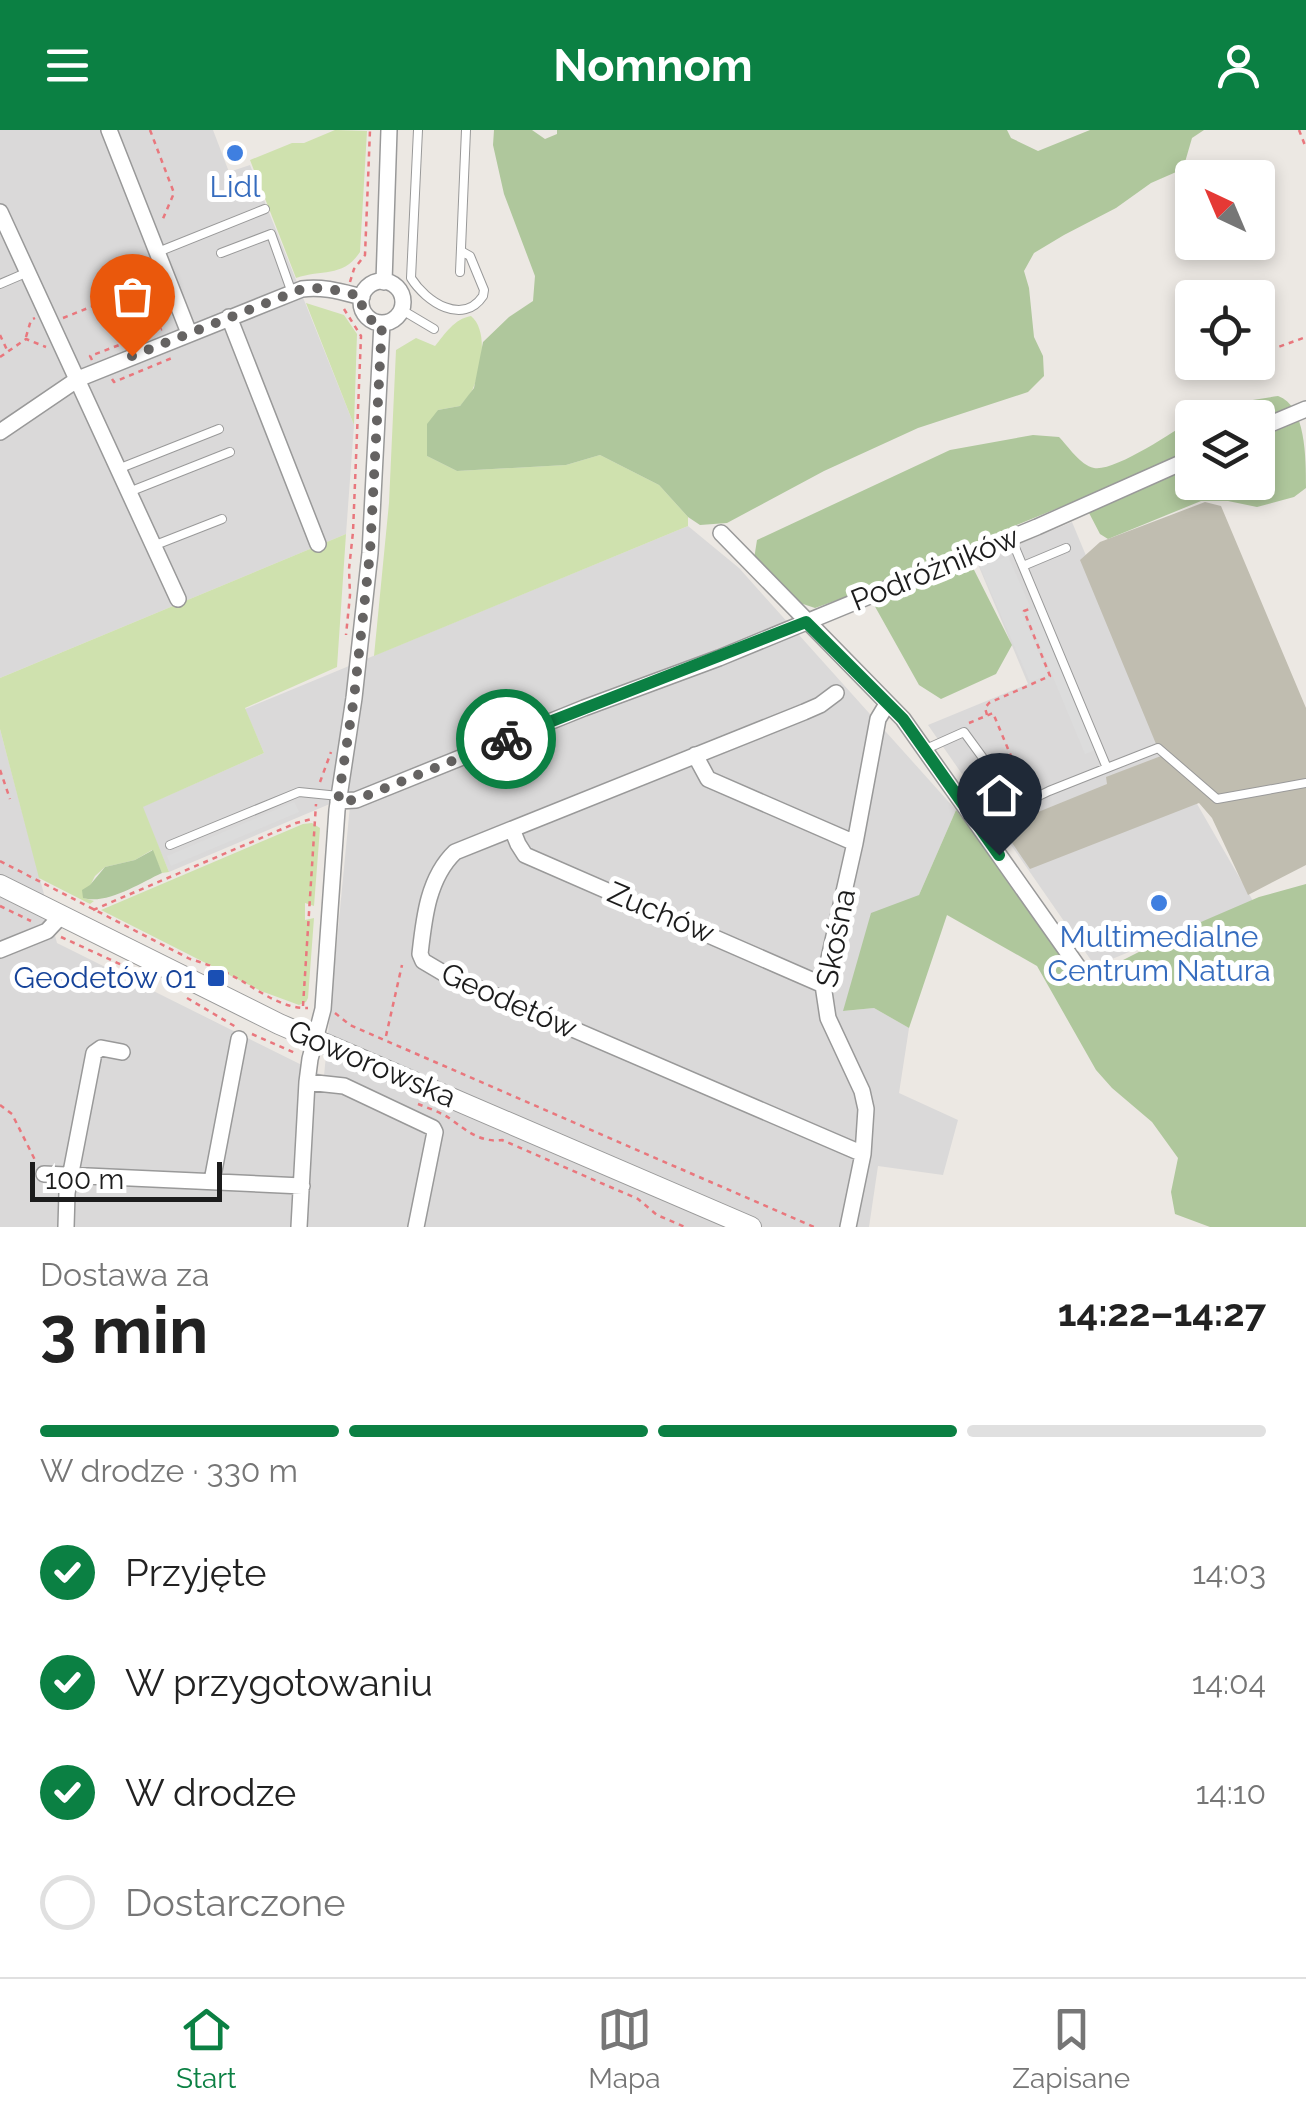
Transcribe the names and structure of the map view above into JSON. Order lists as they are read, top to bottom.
{
  "streets": {
    "street": [
      "Podróżników",
      "Zuchów",
      "Skośna",
      "Geodetów",
      "Goworowska"
    ]
  },
  "crossings": [
    ["Zuchów", "Skośna"],
    ["Zuchów", "Geodetów"],
    ["Skośna", "Geodetów"]
  ],
  "places": {
    "other": ["Lidl", "Multimedialne Centrum Natura"],
    "transit": ["Geodetów 01"]
  },
  "scale_bar": "100 m",
  "north": "top left",
  "page": {
    "header": "Nomnom",
    "scale": "100 m",
    "heading": ["3 min", "Dostawa za", "14:22–14:27"],
    "bar": "W drodze · 330 m",
    "list": [
      ["Przyjęte", "14:03"],
      ["W przygotowaniu", "14:04"],
      ["W drodze", "14:10"],
      "Dostarczone"
    ],
    "tabs": ["Start", "Mapa", "Zapisane"]
  }
}
